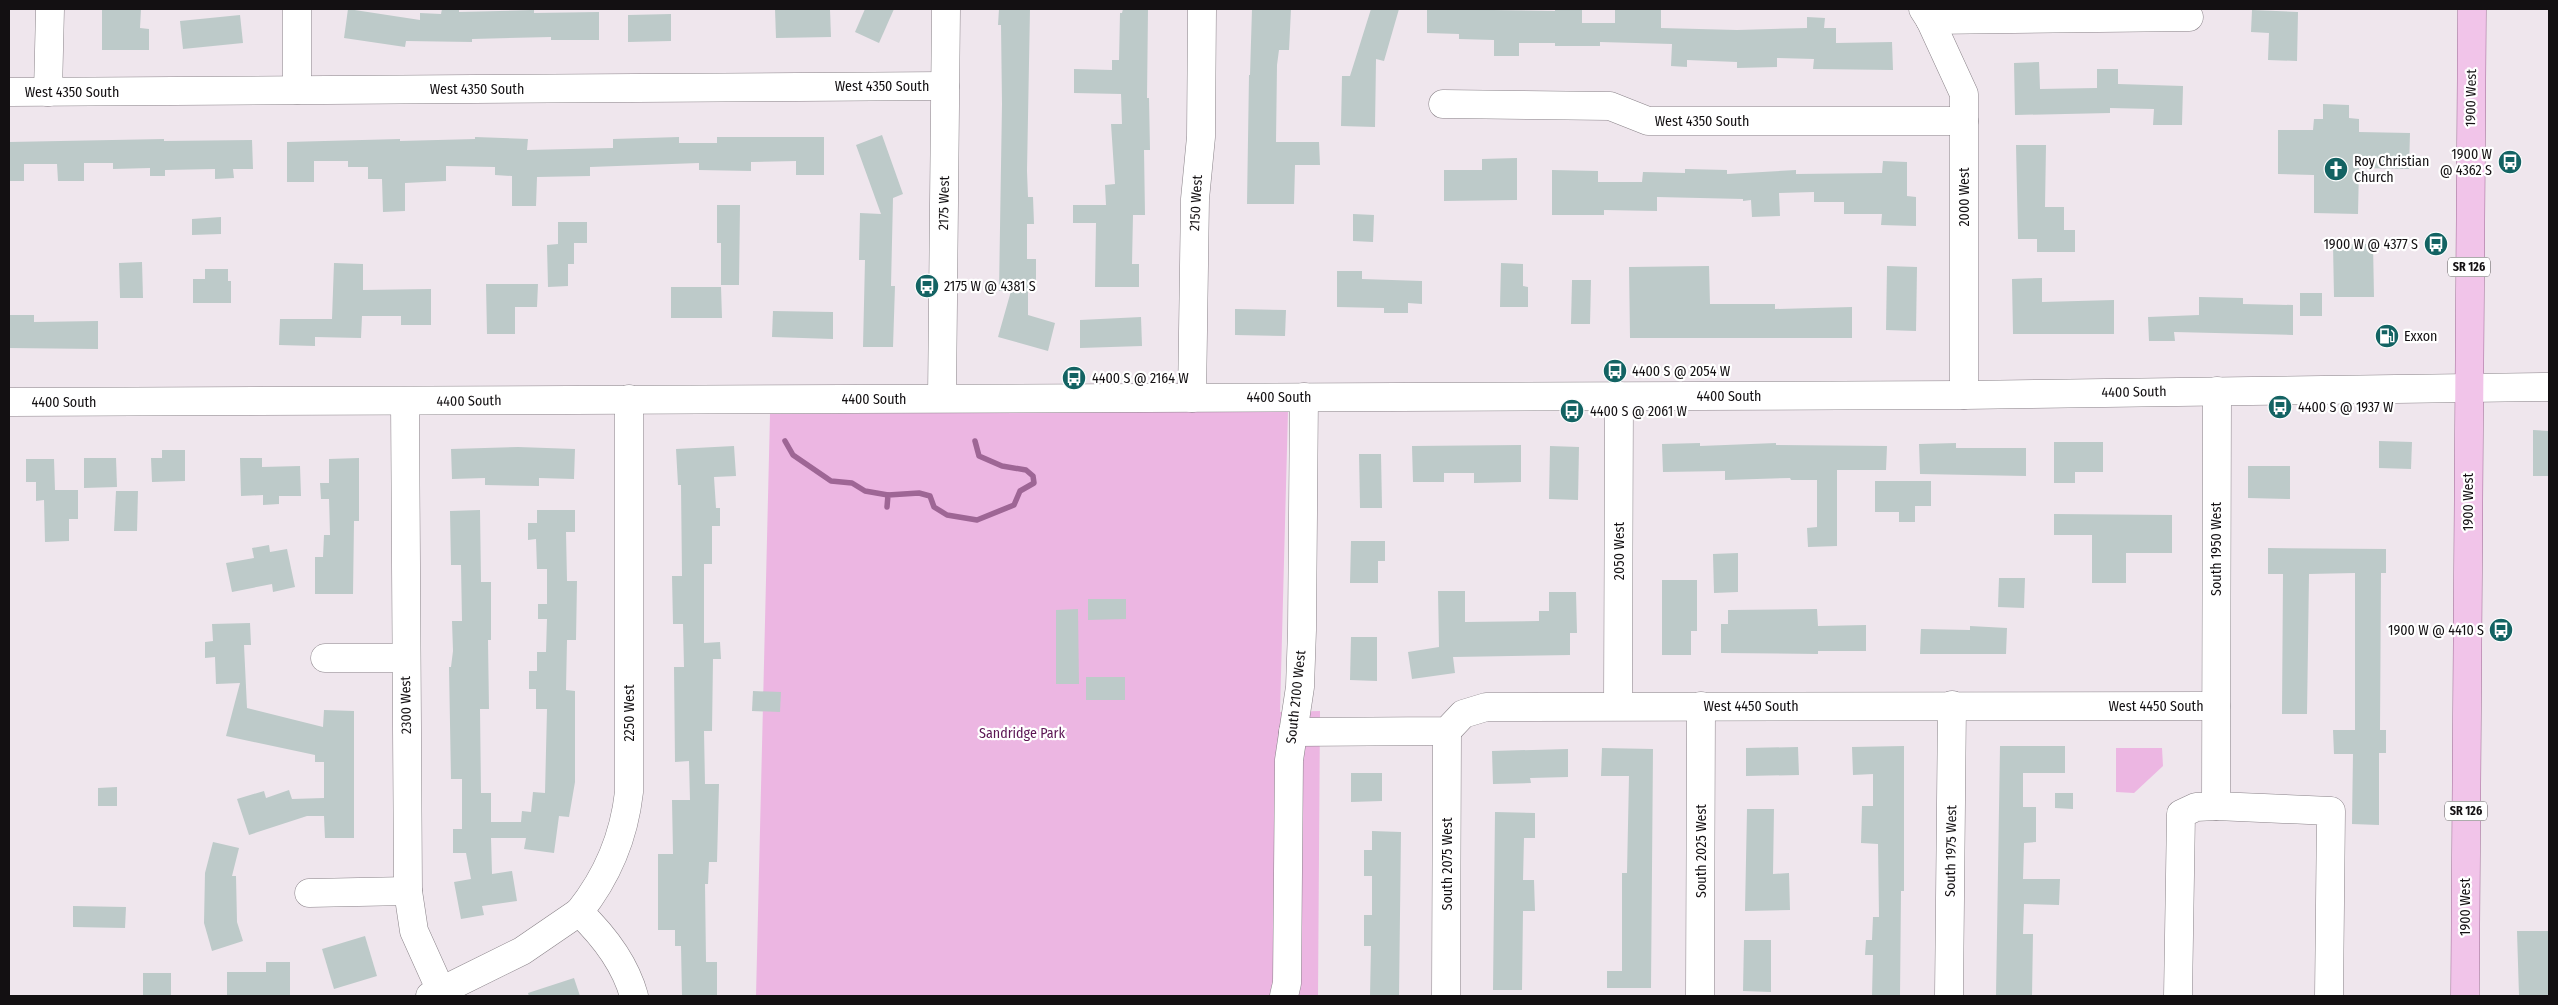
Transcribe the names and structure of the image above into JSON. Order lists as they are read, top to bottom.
{
  "streets": {
    "main road": ["1900 West", "SR 126"],
    "street": [
      "West 4350 South",
      "2000 West",
      "2175 West",
      "2150 West",
      "4400 South",
      "South 1950 West",
      "2050 West",
      "South 2100 West",
      "2300 West",
      "West 4450 South",
      "2250 West",
      "South 2025 West",
      "South 1975 West",
      "South 2075 West"
    ]
  },
  "crossings": [
    ["West 4350 South", "2000 West"],
    ["West 4350 South", "2175 West"],
    ["1900 West", "4400 South"],
    ["2000 West", "4400 South"],
    ["2175 West", "4400 South"],
    ["2150 West", "4400 South"],
    ["4400 South", "South 1950 West"],
    ["4400 South", "2050 West"],
    ["4400 South", "South 2100 West"],
    ["4400 South", "2300 West"],
    ["4400 South", "2250 West"],
    ["South 1950 West", "West 4450 South"],
    ["2050 West", "West 4450 South"],
    ["West 4450 South", "South 2025 West"],
    ["West 4450 South", "South 1975 West"],
    ["West 4450 South", "South 2075 West"]
  ],
  "parks": ["Sandridge Park"],
  "places": {
    "bus stop": [
      "1900 W @ 4362 S",
      "1900 W @ 4377 S",
      "2175 W @ 4381 S",
      "4400 S @ 2054 W",
      "4400 S @ 2164 W",
      "4400 S @ 1937 W",
      "4400 S @ 2061 W",
      "1900 W @ 4410 S"
    ],
    "church": ["Roy Christian Church"],
    "fuel station": ["Exxon"]
  }
}
